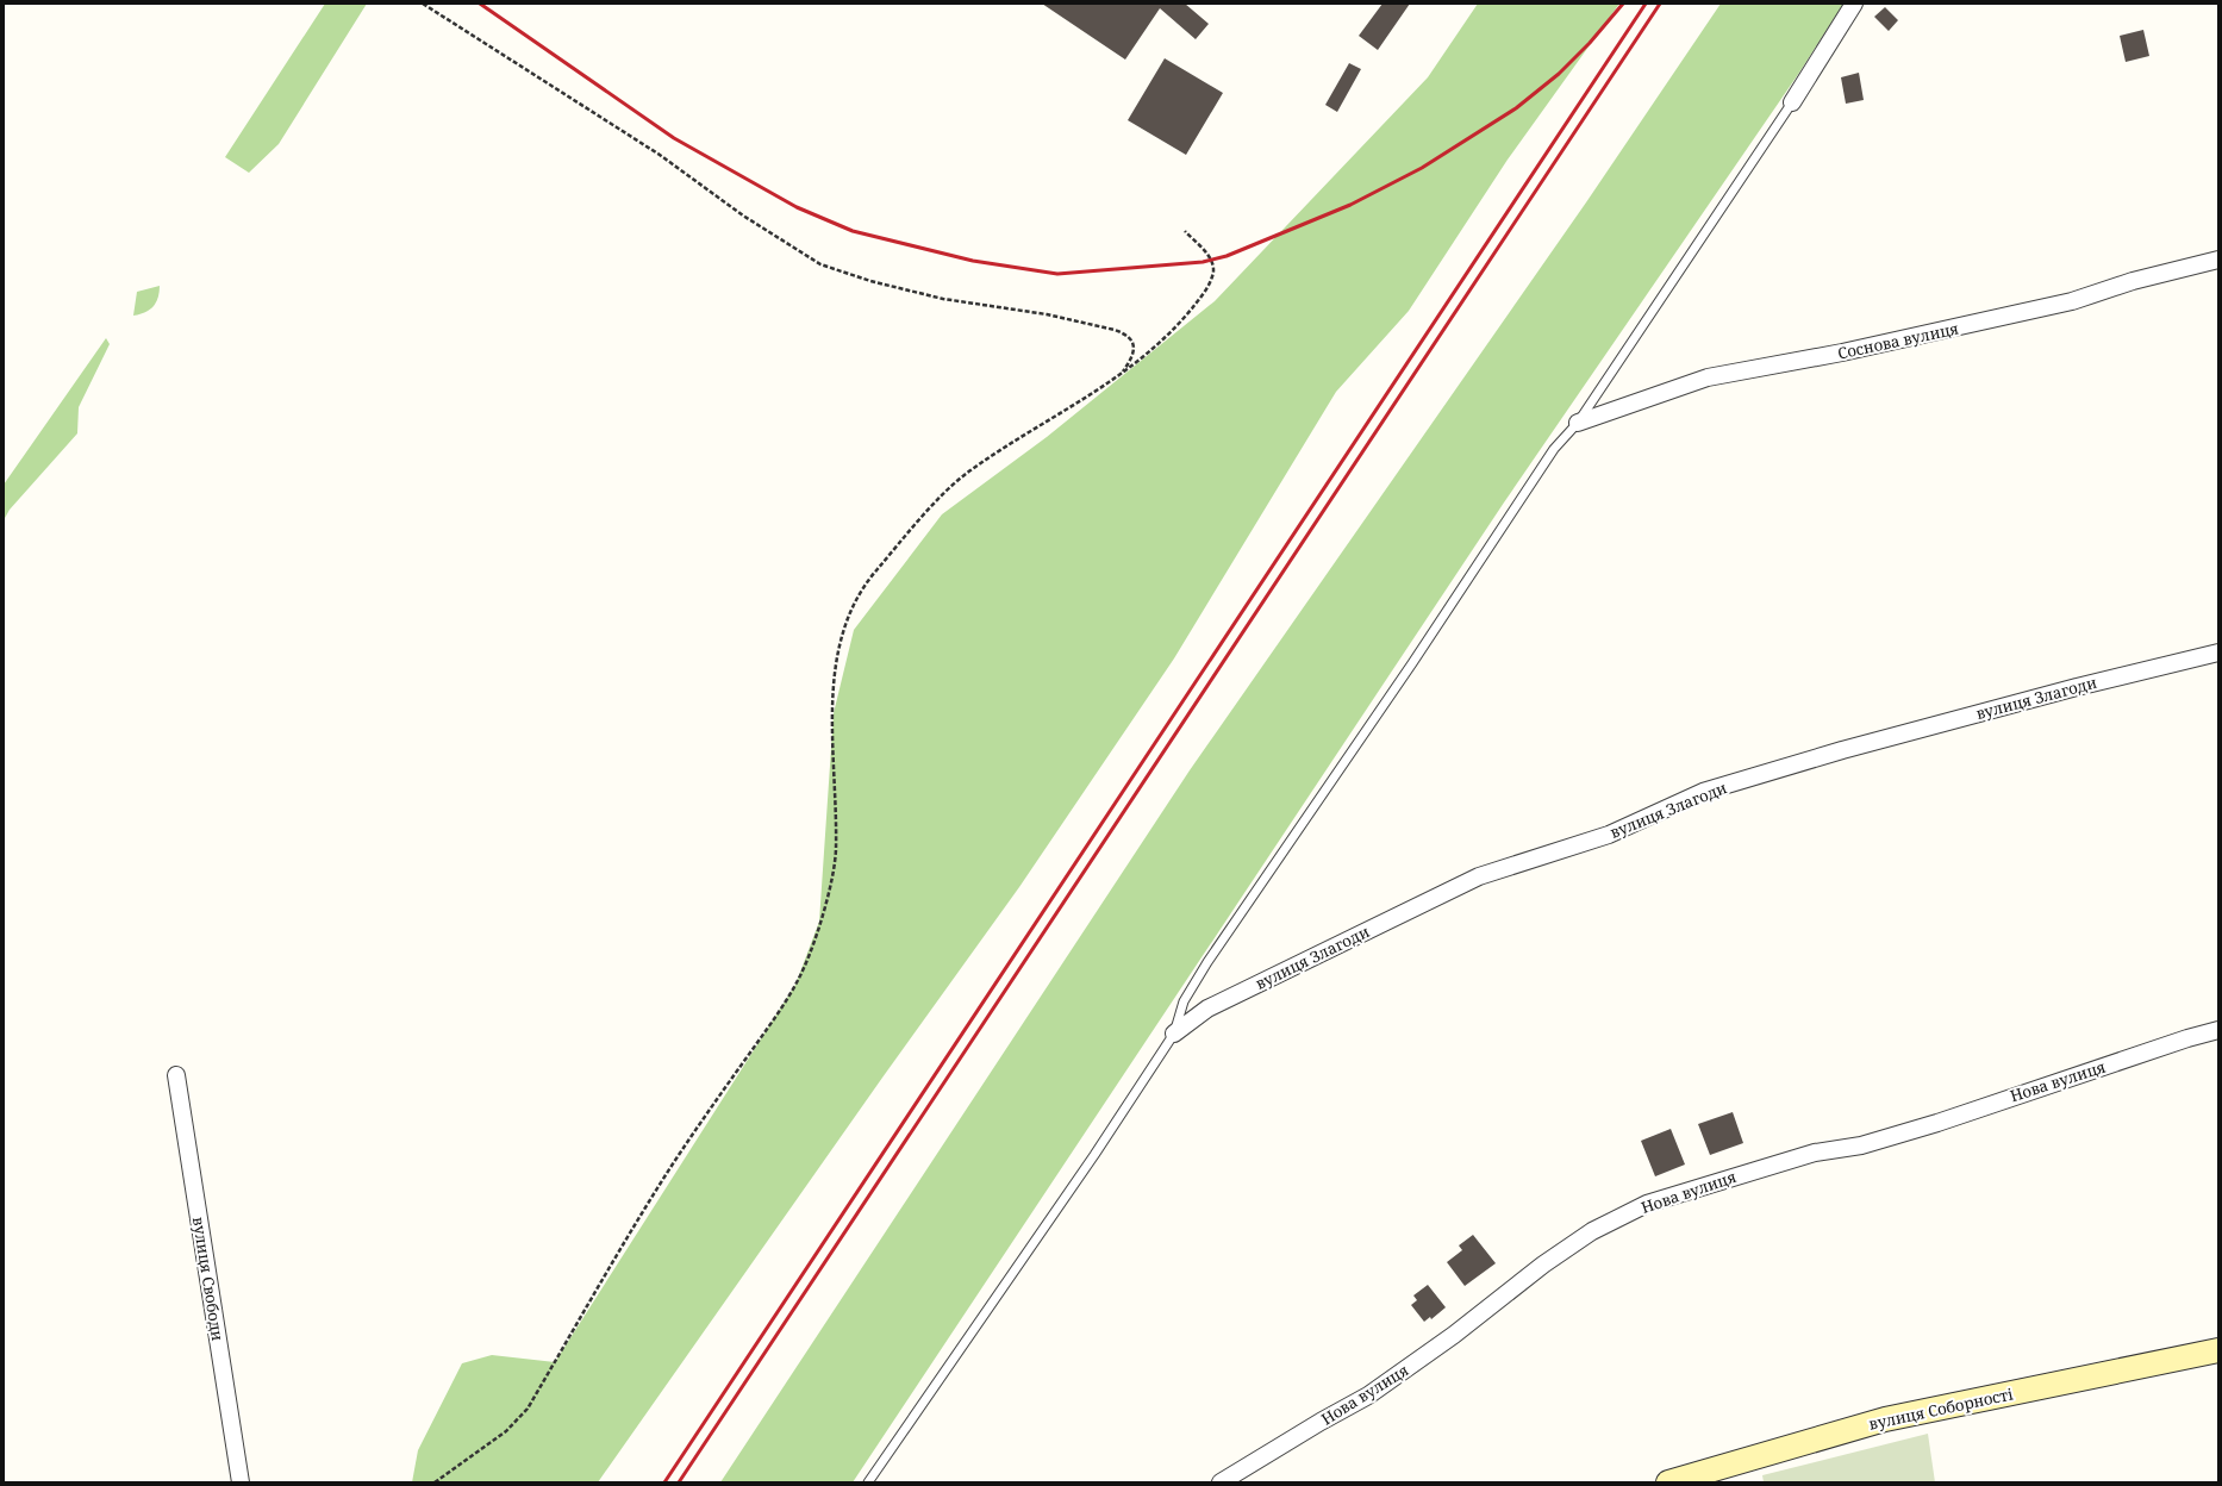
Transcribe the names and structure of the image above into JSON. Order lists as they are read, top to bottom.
{
  "streets": {
    "street": [
      "Соснова вулиця",
      "вулиця Злагоди",
      "Нова вулиця",
      "вулиця Свободи",
      "вулиця Соборності"
    ]
  }
}
